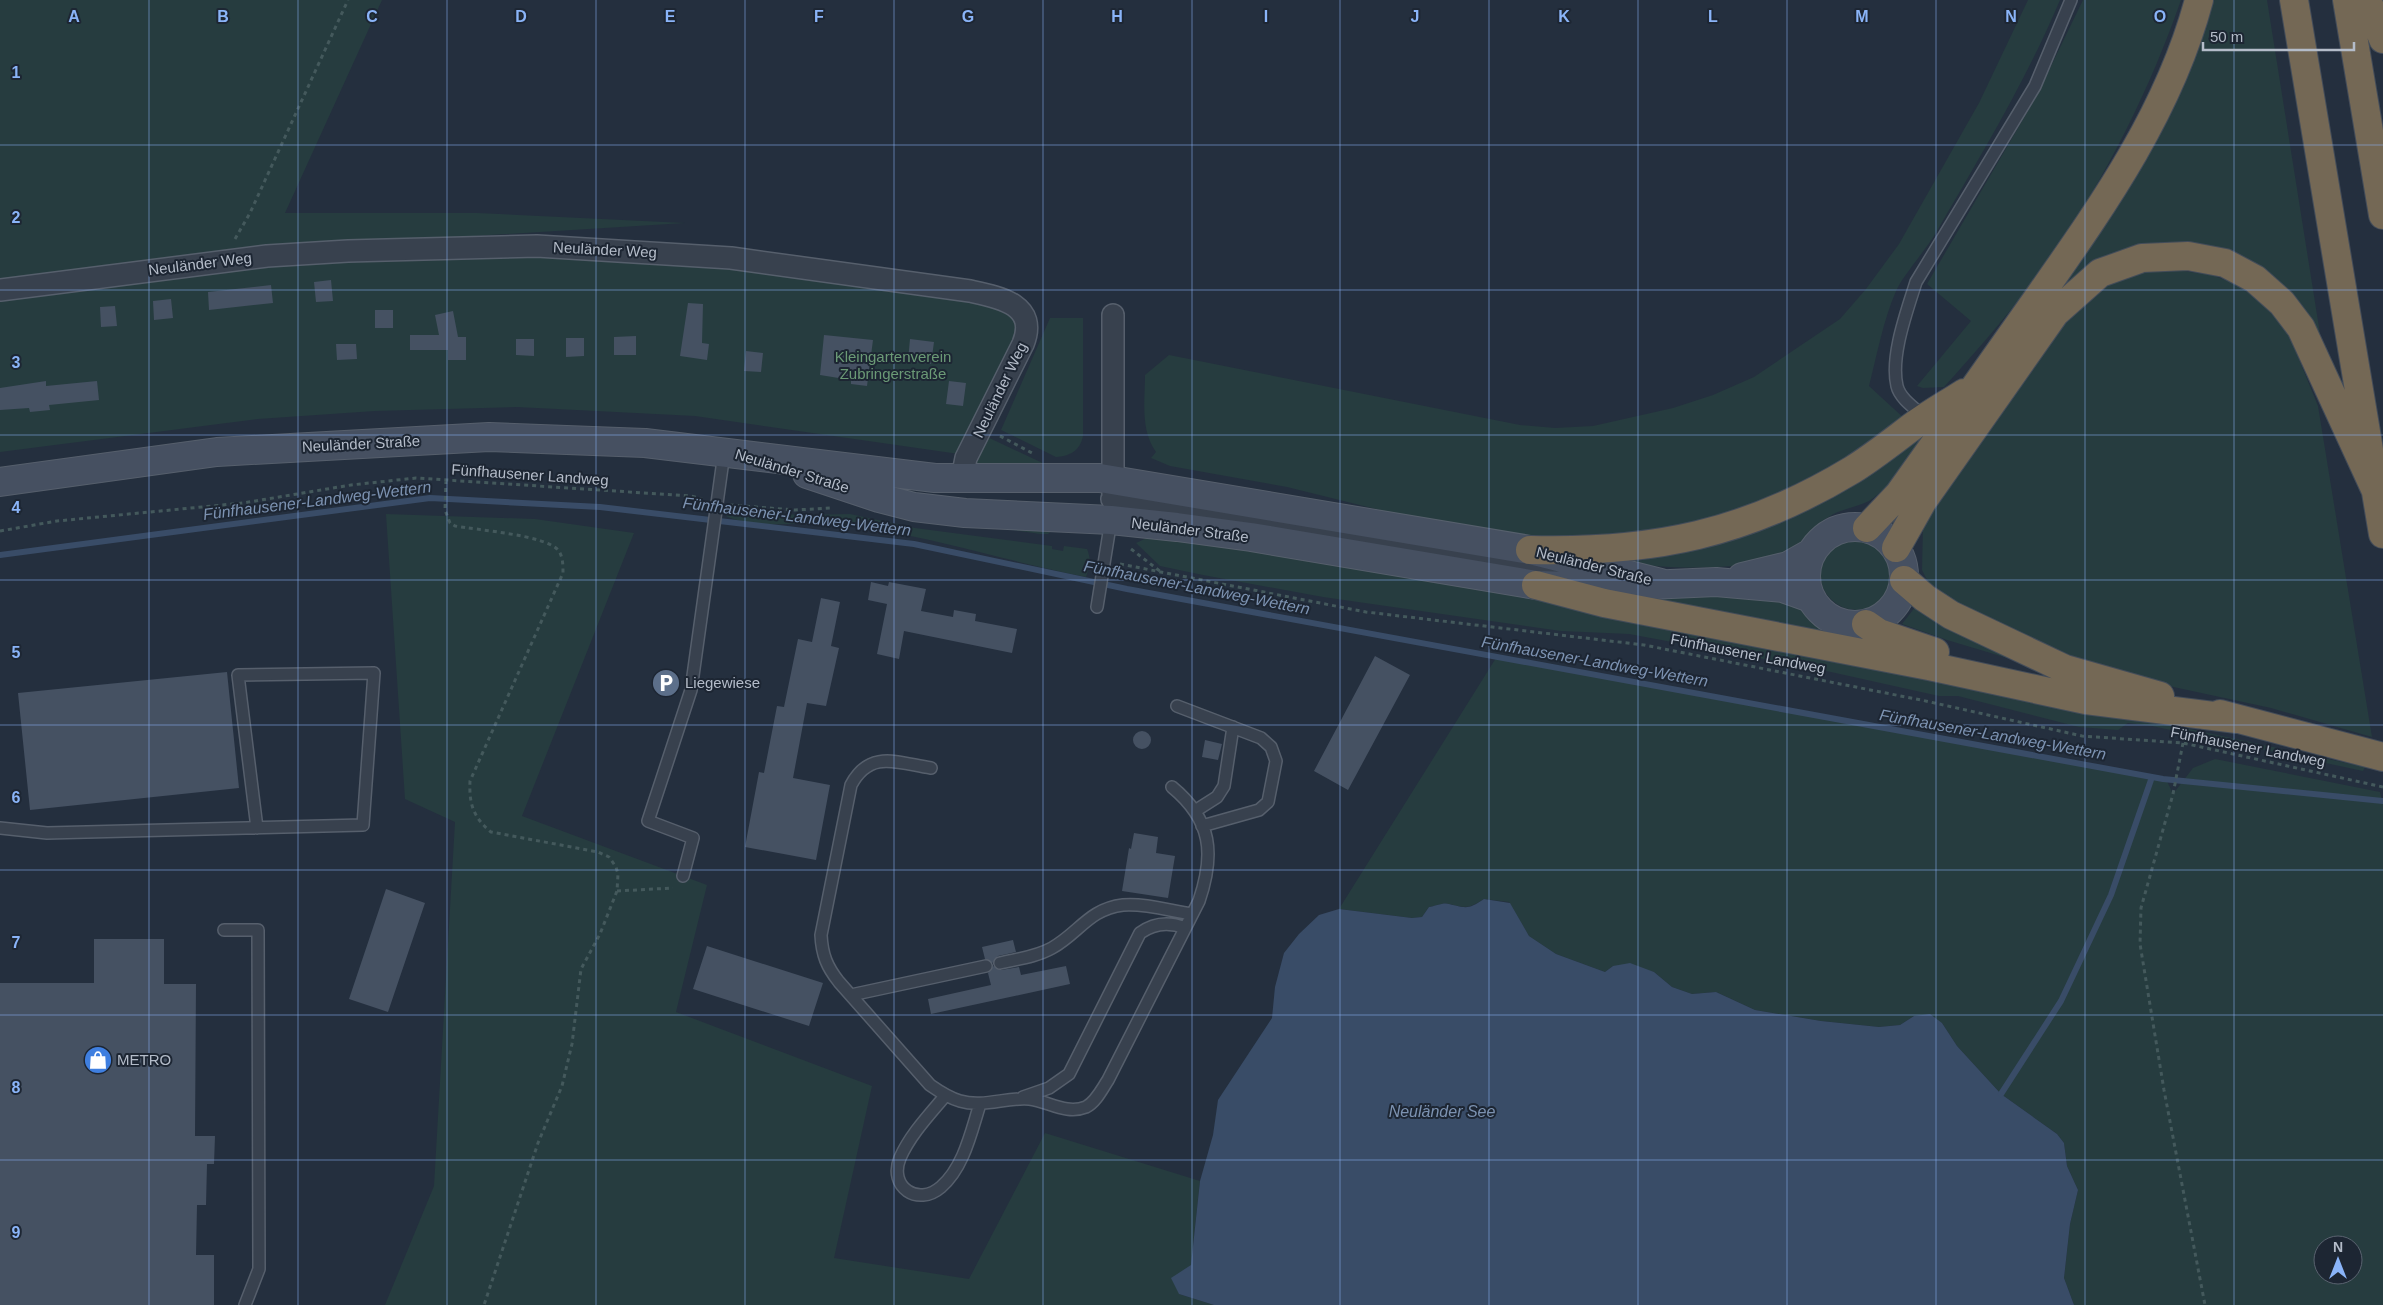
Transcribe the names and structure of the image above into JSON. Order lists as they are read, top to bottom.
{
  "streets": {
    "main road": ["Neuländer Straße"],
    "street": ["Neuländer Weg"],
    "path": ["Fünfhausener Landweg"]
  },
  "crossings": [
    ["Neuländer Weg", "Neuländer Straße"]
  ],
  "water": ["Fünfhausener-Landweg-Wettern", "Neuländer See"],
  "parks": ["Kleingartenverein Zubringerstraße"],
  "places": {
    "parking": ["Liegewiese"],
    "shop": ["METRO"]
  },
  "scale_bar": "50 m",
  "north": "top",
  "grid": {
    "columns": [
      "A",
      "B",
      "C",
      "D",
      "E",
      "F",
      "G",
      "H",
      "I",
      "J",
      "K",
      "L",
      "M",
      "N",
      "O"
    ],
    "rows": [
      "1",
      "2",
      "3",
      "4",
      "5",
      "6",
      "7",
      "8",
      "9"
    ]
  }
}
